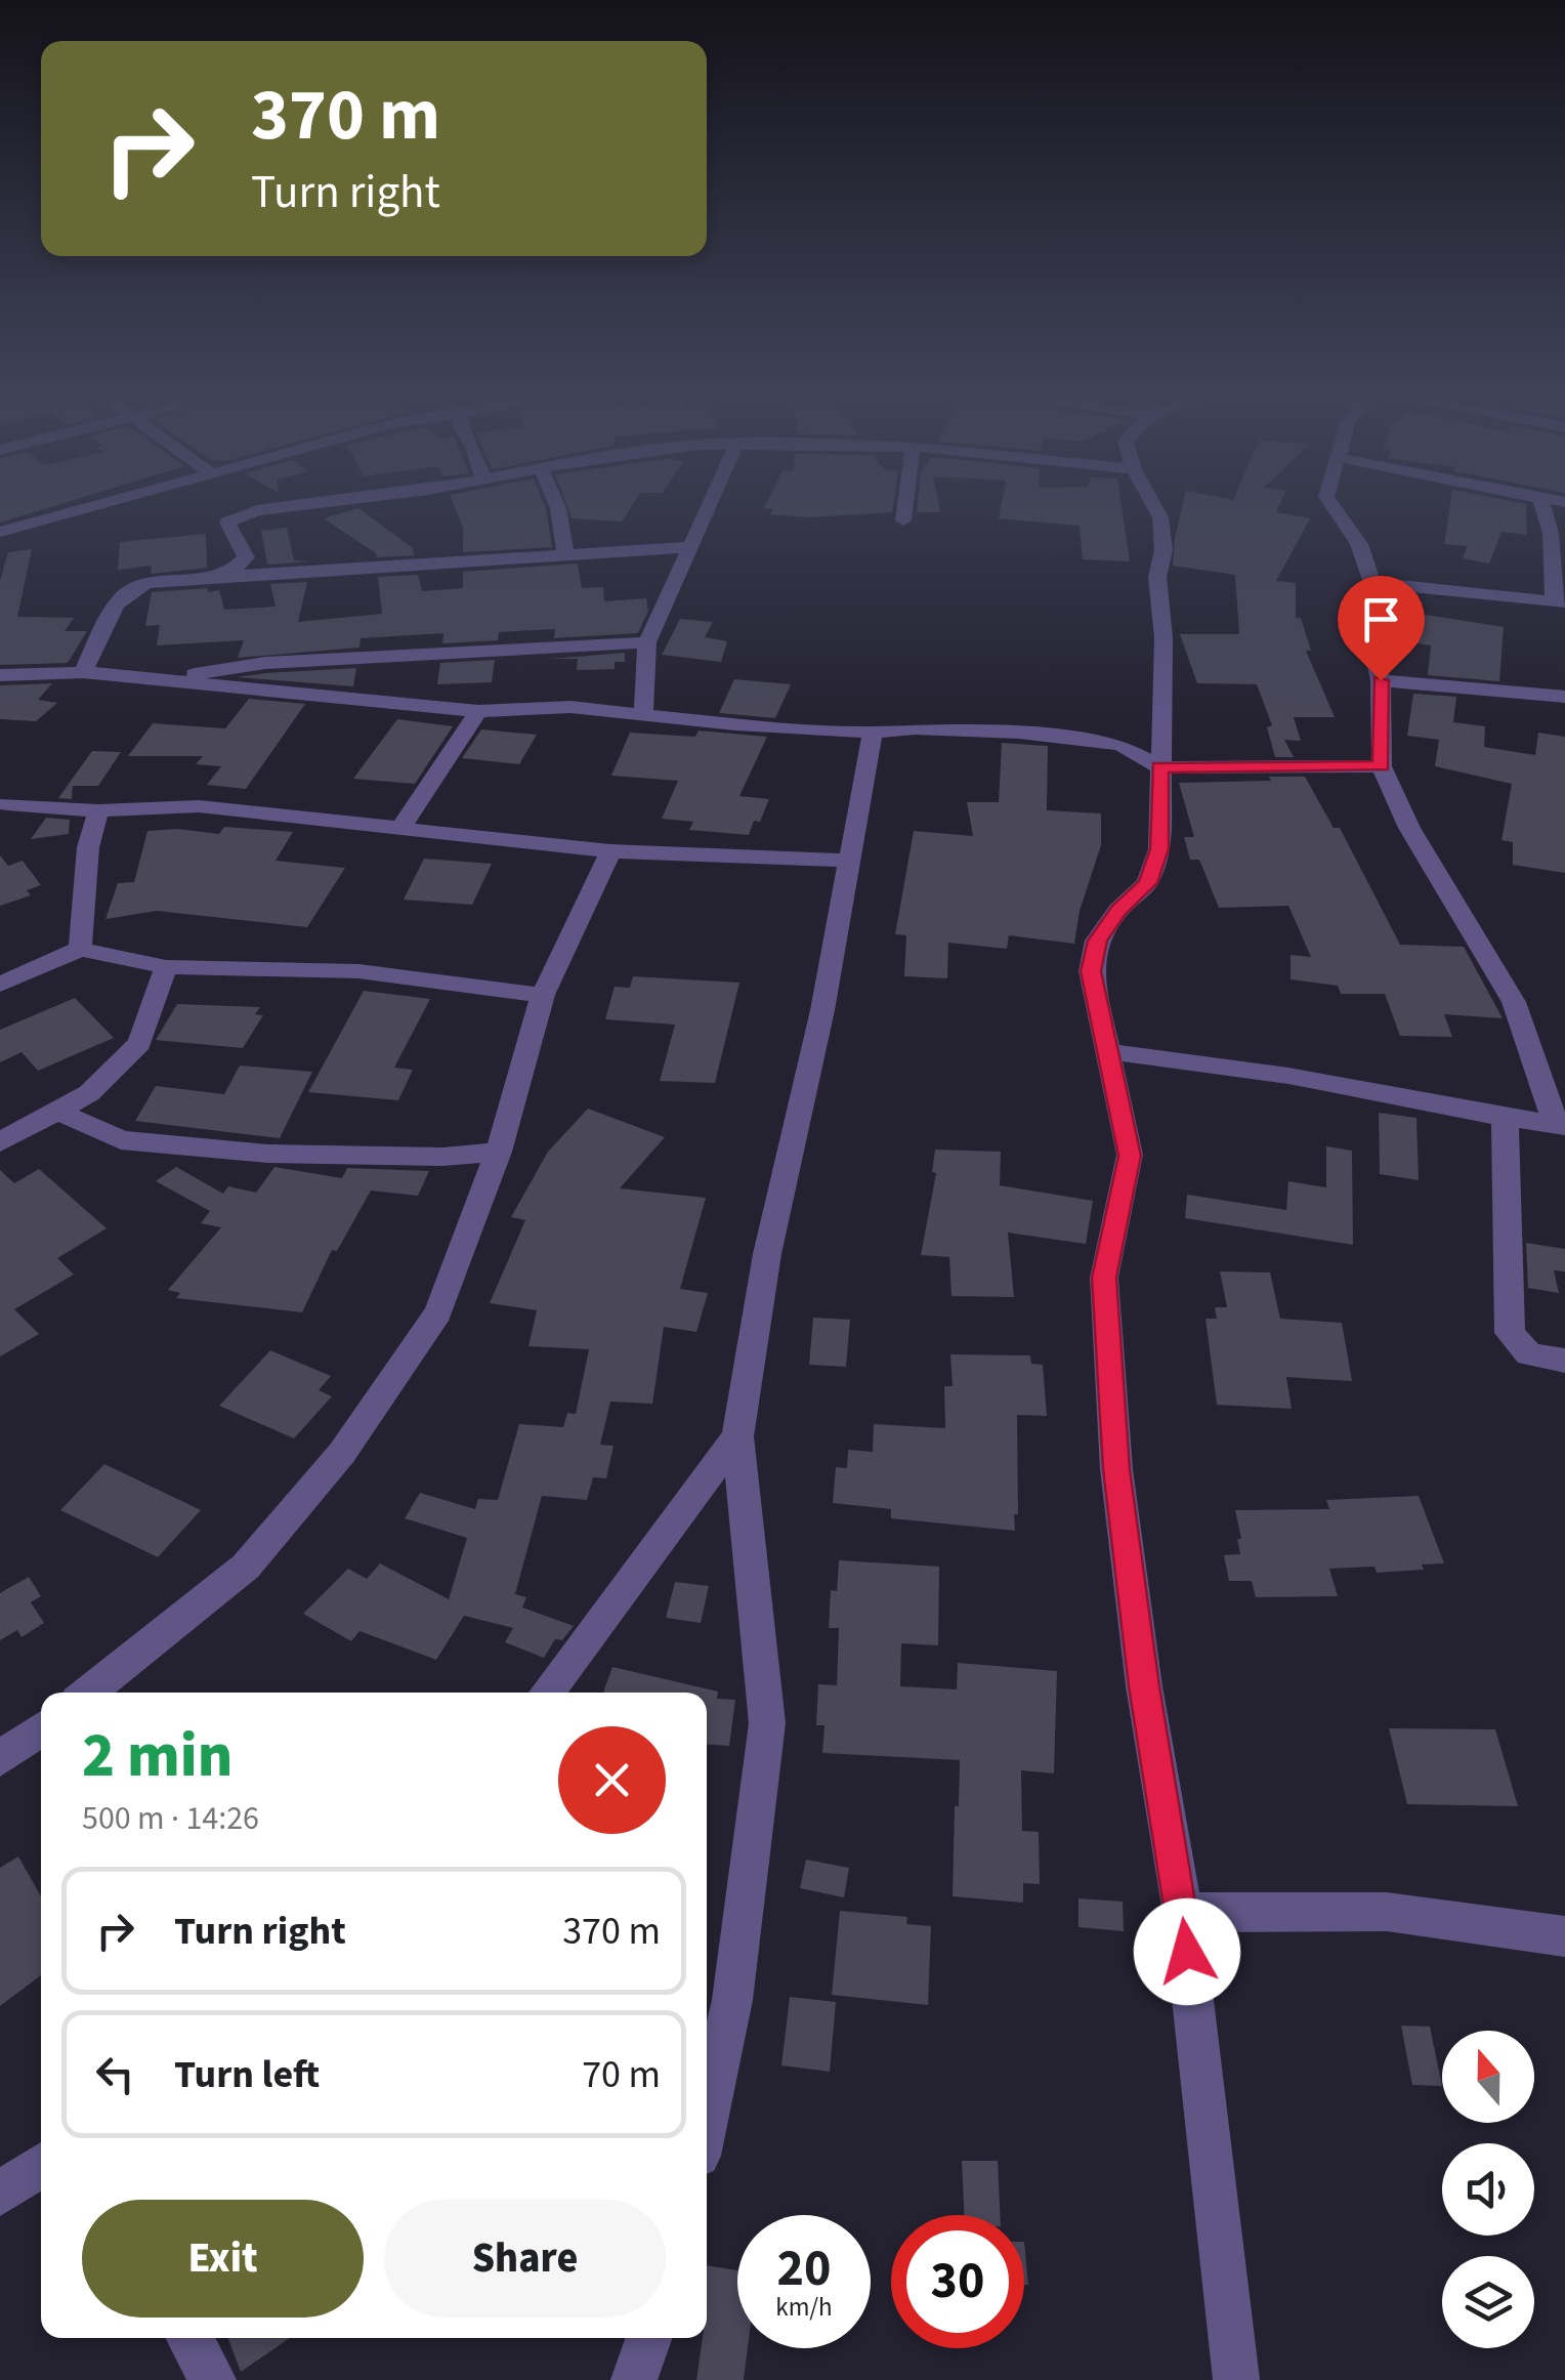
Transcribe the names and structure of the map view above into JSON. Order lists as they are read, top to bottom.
{
  "north": "top",
  "page": {
    "turn": ["370 m", "Turn right"],
    "heading": ["2 min", "500 m · 14:26"],
    "list": [
      {
        "name": "Turn right",
        "value": "370 m"
      },
      {
        "name": "Turn left",
        "value": "70 m"
      }
    ],
    "buttons": ["Exit", "Share"],
    "speed": "20 km/h",
    "limit": "30"
  }
}
